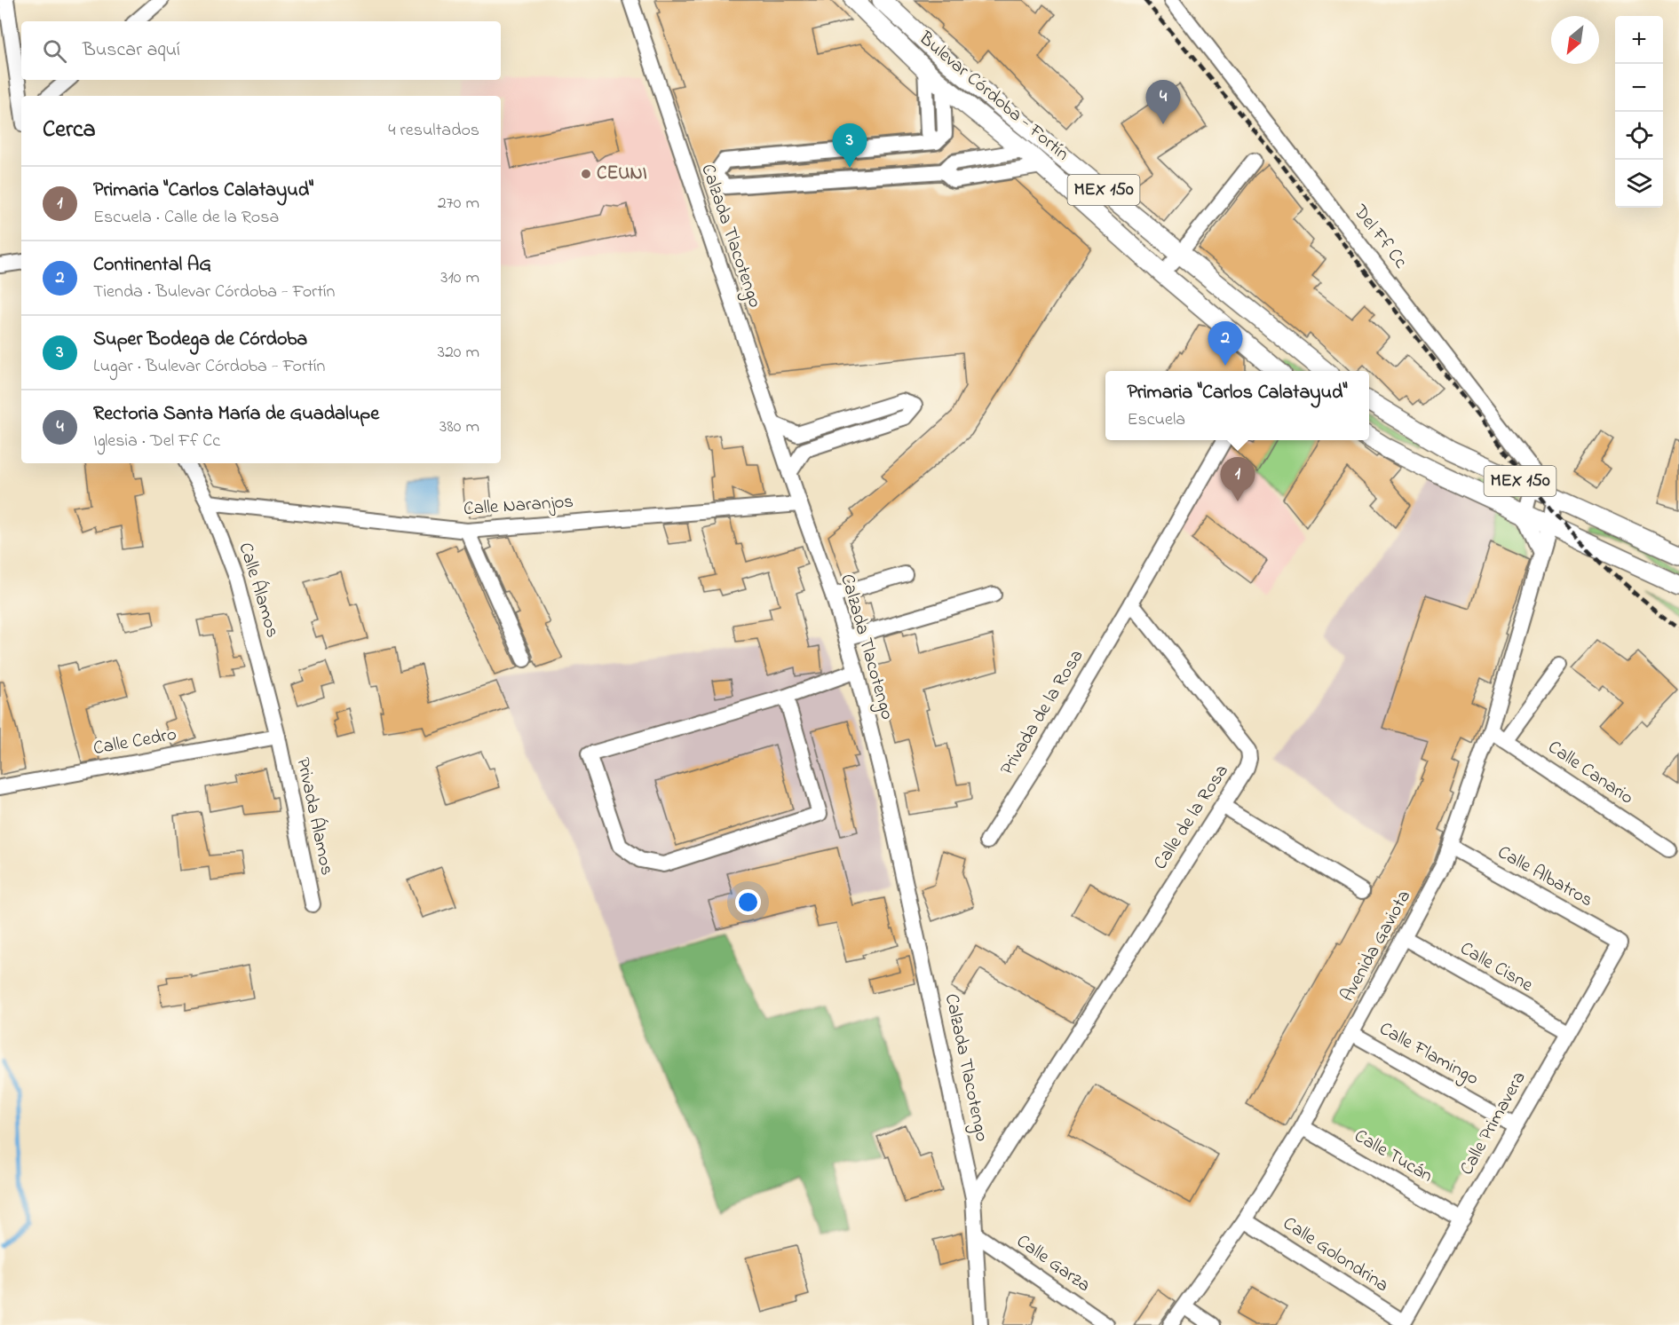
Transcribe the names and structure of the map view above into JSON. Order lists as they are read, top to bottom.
{
  "streets": {
    "main road": ["Bulevar Córdoba - Fortín", "MEX 150"],
    "street": [
      "Calzada Tlacotengo",
      "Del Ff Cc",
      "Calle Naranjos",
      "Calle Álamos",
      "Privada de la Rosa",
      "Calle Cedro",
      "Calle Canario",
      "Privada Álamos",
      "Calle de la Rosa",
      "Calle Albatros",
      "Avenida Gaviota",
      "Calle Cisne",
      "Calle Flamingo",
      "Calle Primavera",
      "Calle Tucán",
      "Calle Golondrina",
      "Calle Garza"
    ]
  },
  "crossings": [
    ["MEX 150", "Del Ff Cc"],
    ["MEX 150", "Avenida Gaviota"],
    ["Calzada Tlacotengo", "Calle Naranjos"],
    ["Calzada Tlacotengo", "Calle de la Rosa"],
    ["Calzada Tlacotengo", "Calle Garza"],
    ["Del Ff Cc", "Avenida Gaviota"],
    ["Calle Naranjos", "Calle Álamos"],
    ["Calle Álamos", "Calle Cedro"],
    ["Calle Álamos", "Privada Álamos"],
    ["Privada de la Rosa", "Calle de la Rosa"],
    ["Calle Cedro", "Privada Álamos"],
    ["Calle Canario", "Avenida Gaviota"],
    ["Calle Albatros", "Avenida Gaviota"],
    ["Calle Albatros", "Calle Primavera"],
    ["Avenida Gaviota", "Calle Cisne"],
    ["Avenida Gaviota", "Calle Flamingo"],
    ["Avenida Gaviota", "Calle Tucán"],
    ["Avenida Gaviota", "Calle Golondrina"],
    ["Calle Cisne", "Calle Primavera"],
    ["Calle Flamingo", "Calle Primavera"],
    ["Calle Primavera", "Calle Tucán"],
    ["Calle Primavera", "Calle Golondrina"]
  ],
  "places": ["CEUNI"],
  "north": "bottom left",
  "page": {
    "map_buttons": ["+", "−"],
    "search": "Buscar aquí",
    "pins": [
      "4",
      "3",
      "2",
      "1"
    ],
    "heading": ["Cerca", "4 resultados"],
    "list": [
      {
        "mark": "1",
        "name": "Primaria \"Carlos Calatayud\"",
        "note": "Escuela · Calle de la Rosa",
        "value": "270 m"
      },
      {
        "mark": "2",
        "name": "Continental AG",
        "note": "Tienda · Bulevar Córdoba - Fortín",
        "value": "310 m"
      },
      {
        "mark": "3",
        "name": "Super Bodega de Córdoba",
        "note": "Lugar · Bulevar Córdoba - Fortín",
        "value": "320 m"
      },
      {
        "mark": "4",
        "name": "Rectoria Santa María de Guadalupe",
        "note": "Iglesia · Del Ff Cc",
        "value": "380 m"
      }
    ],
    "popup": ["Primaria \"Carlos Calatayud\"", "Escuela"]
  }
}
